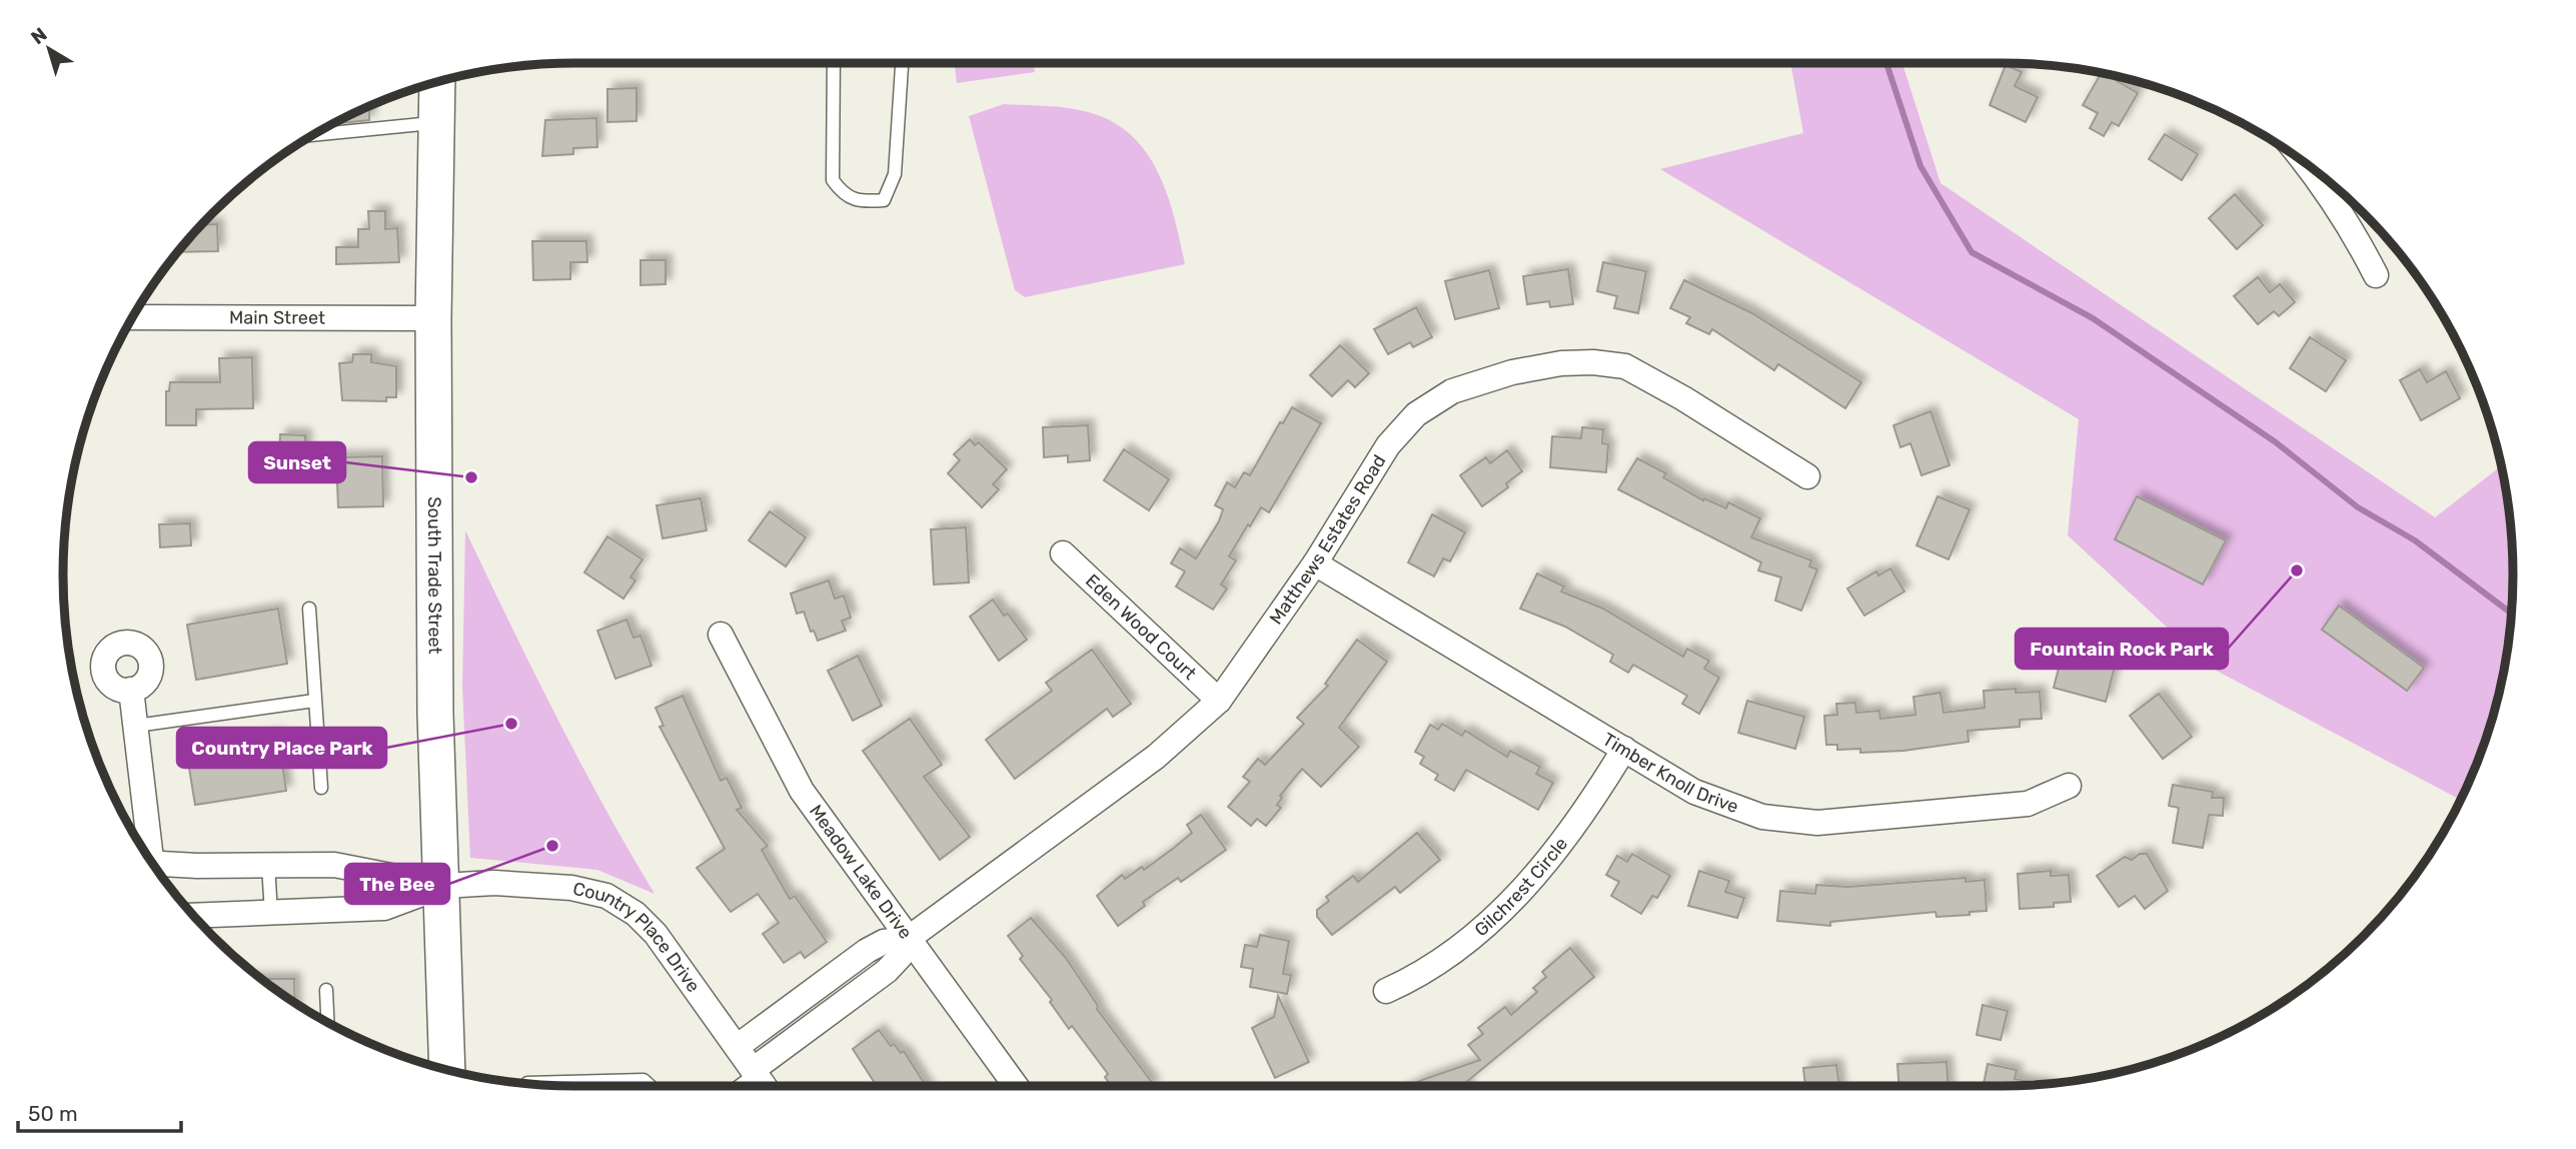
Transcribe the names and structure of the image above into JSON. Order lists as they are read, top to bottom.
{
  "streets": {
    "main road": ["South Trade Street"],
    "street": [
      "Main Street",
      "Matthews Estates Road",
      "Eden Wood Court",
      "Timber Knoll Drive",
      "Meadow Lake Drive",
      "Gilchrest Circle",
      "Country Place Drive"
    ]
  },
  "crossings": [
    ["Main Street", "South Trade Street"],
    ["Matthews Estates Road", "Eden Wood Court"],
    ["Matthews Estates Road", "Timber Knoll Drive"],
    ["Matthews Estates Road", "Meadow Lake Drive"],
    ["Matthews Estates Road", "Country Place Drive"],
    ["South Trade Street", "Country Place Drive"],
    ["Timber Knoll Drive", "Gilchrest Circle"]
  ],
  "places": [
    "Sunset",
    "Fountain Rock Park",
    "Country Place Park",
    "The Bee"
  ],
  "scale_bar": "50 m",
  "north": "top left"
}
